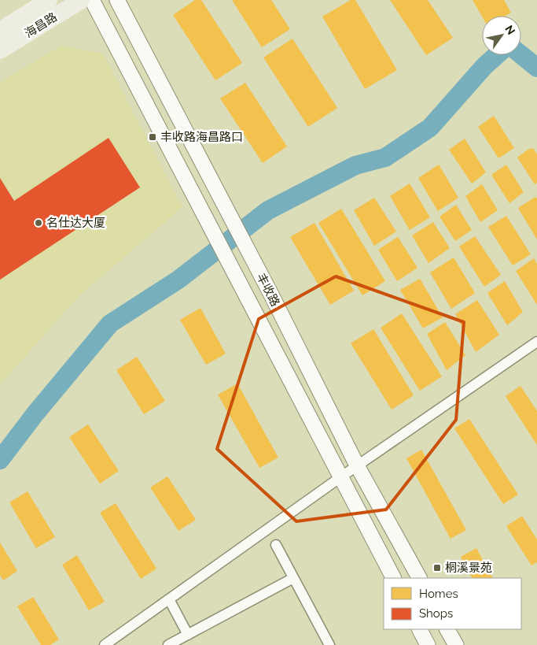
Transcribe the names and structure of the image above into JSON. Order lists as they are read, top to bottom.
{
  "streets": {
    "main road": ["海昌路", "丰收路"]
  },
  "places": {
    "transit": ["丰收路海昌路口", "桐溪景苑"],
    "other": ["名仕达大厦"]
  },
  "legend": ["Homes", "Shops"],
  "north": "top right"
}
